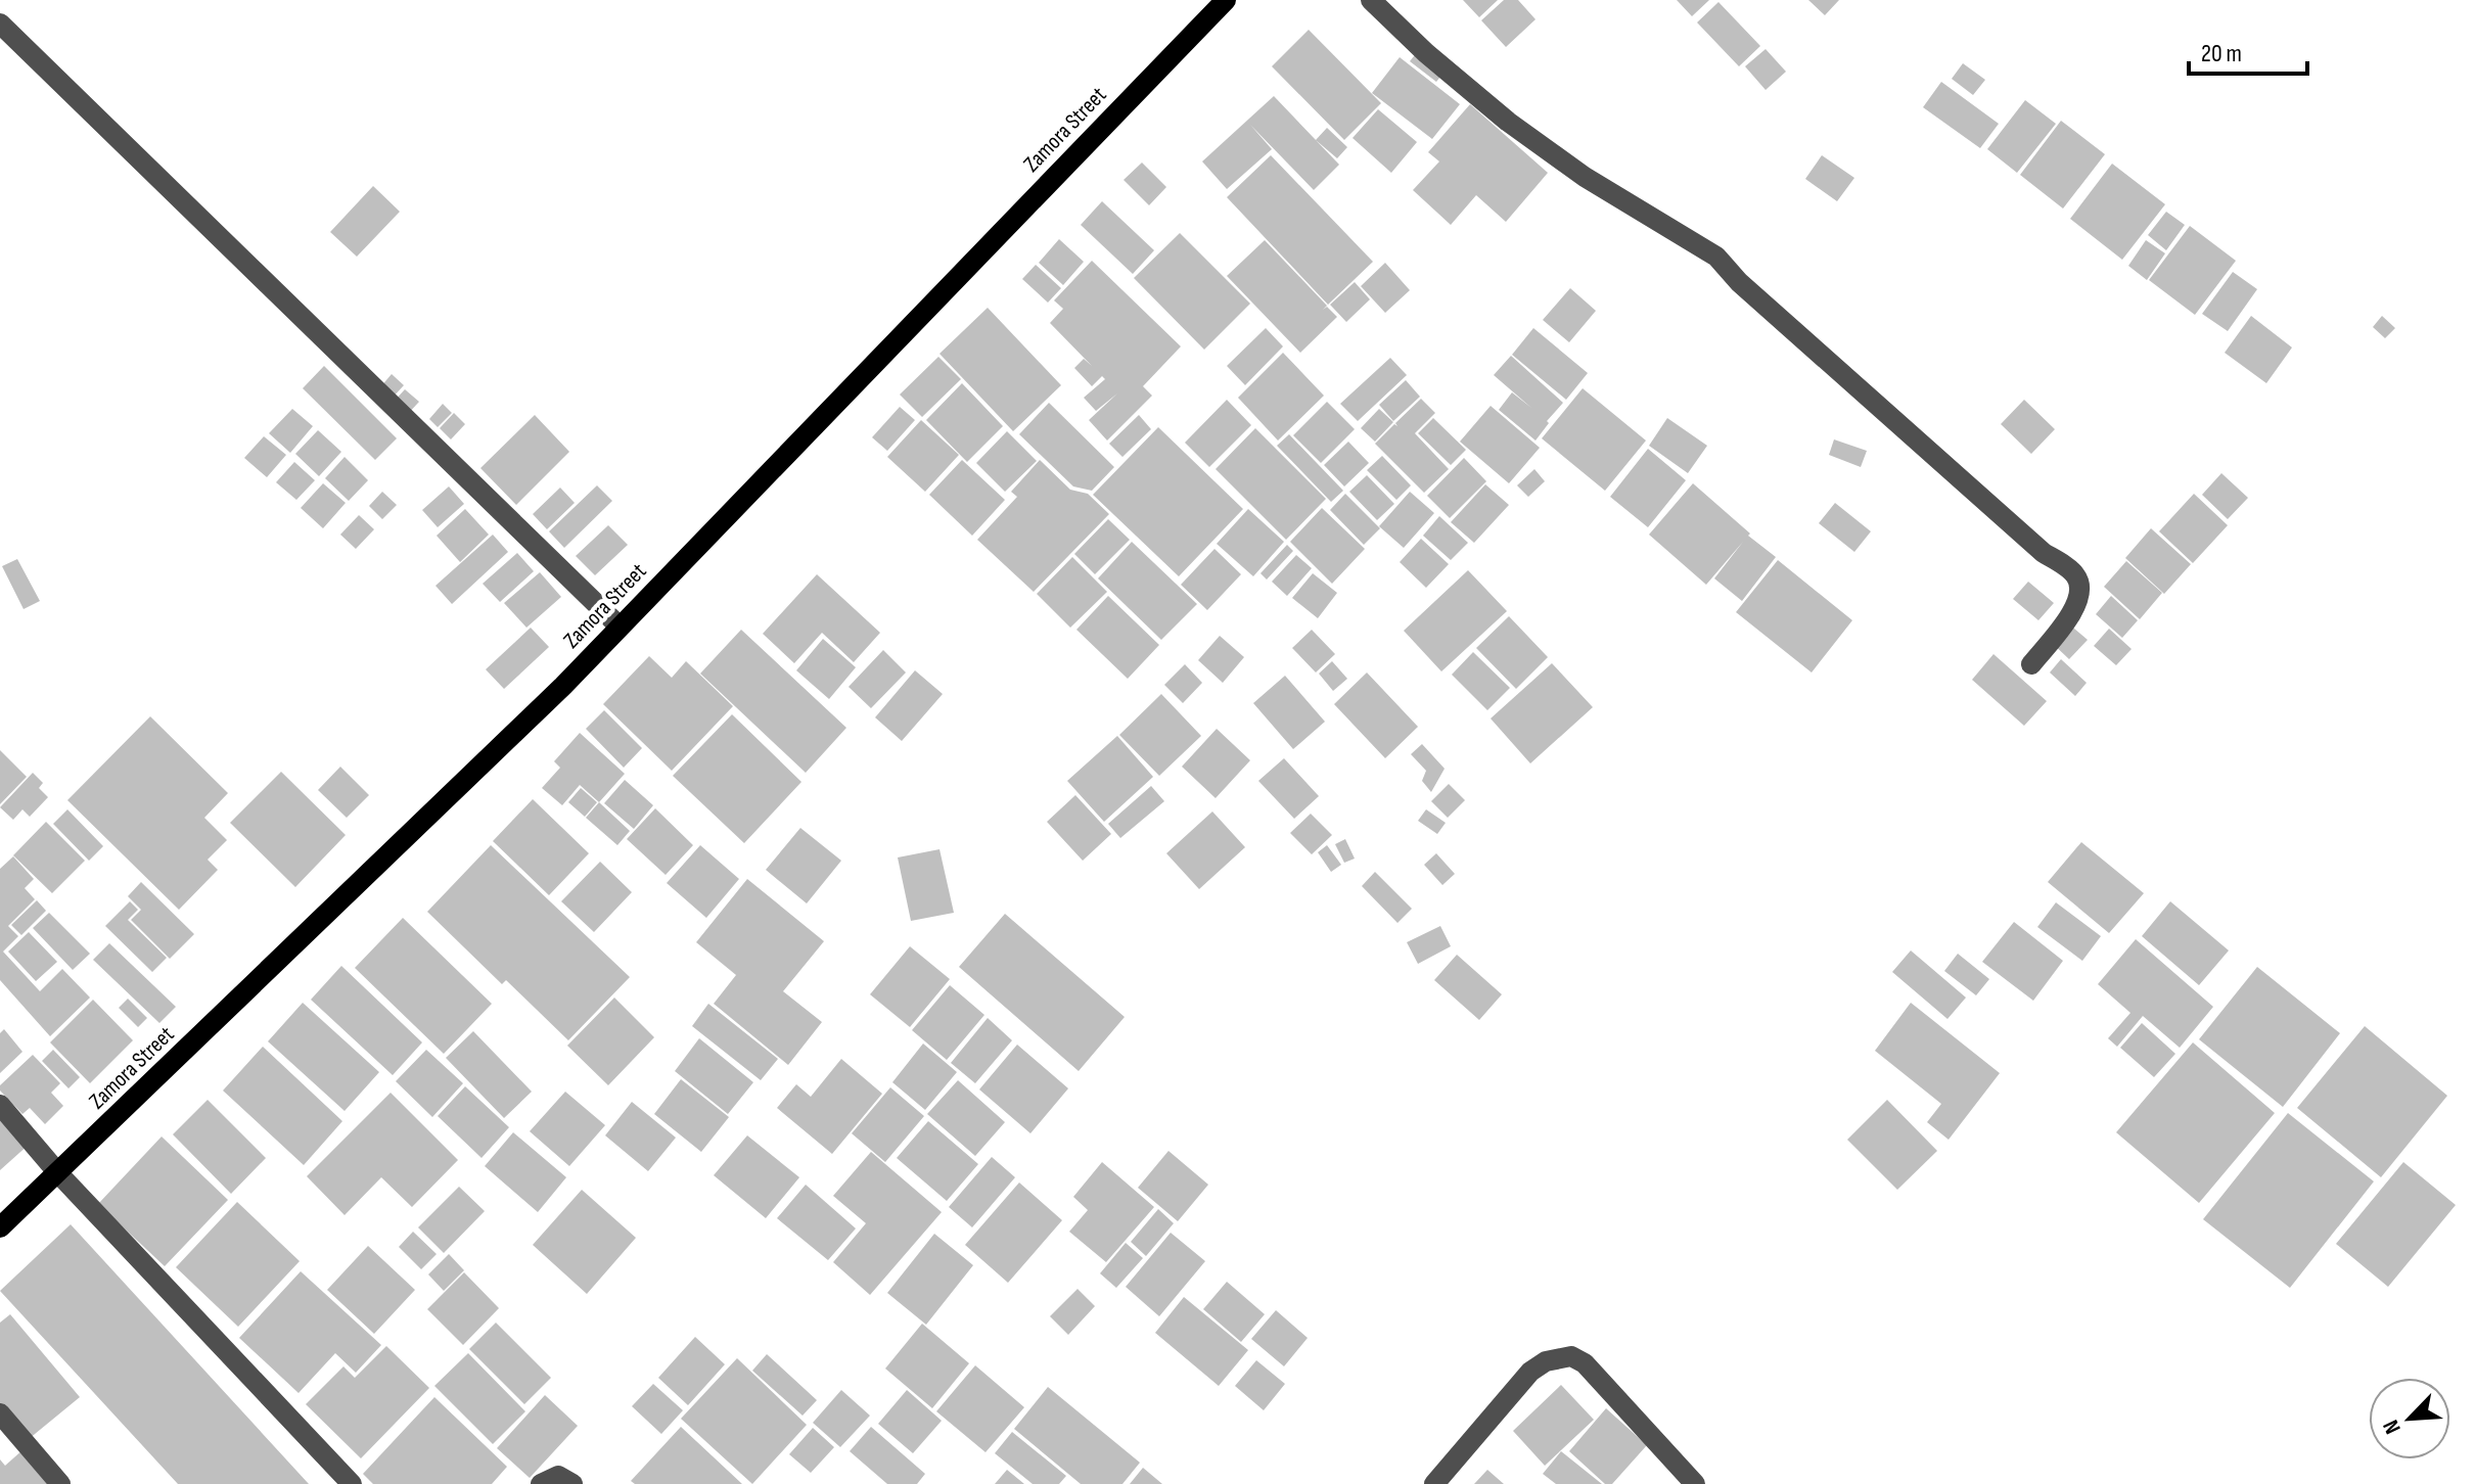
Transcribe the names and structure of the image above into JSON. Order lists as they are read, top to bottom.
{
  "streets": {
    "main road": ["Zamora Street"]
  },
  "scale_bar": "20 m",
  "north": "bottom left"
}
